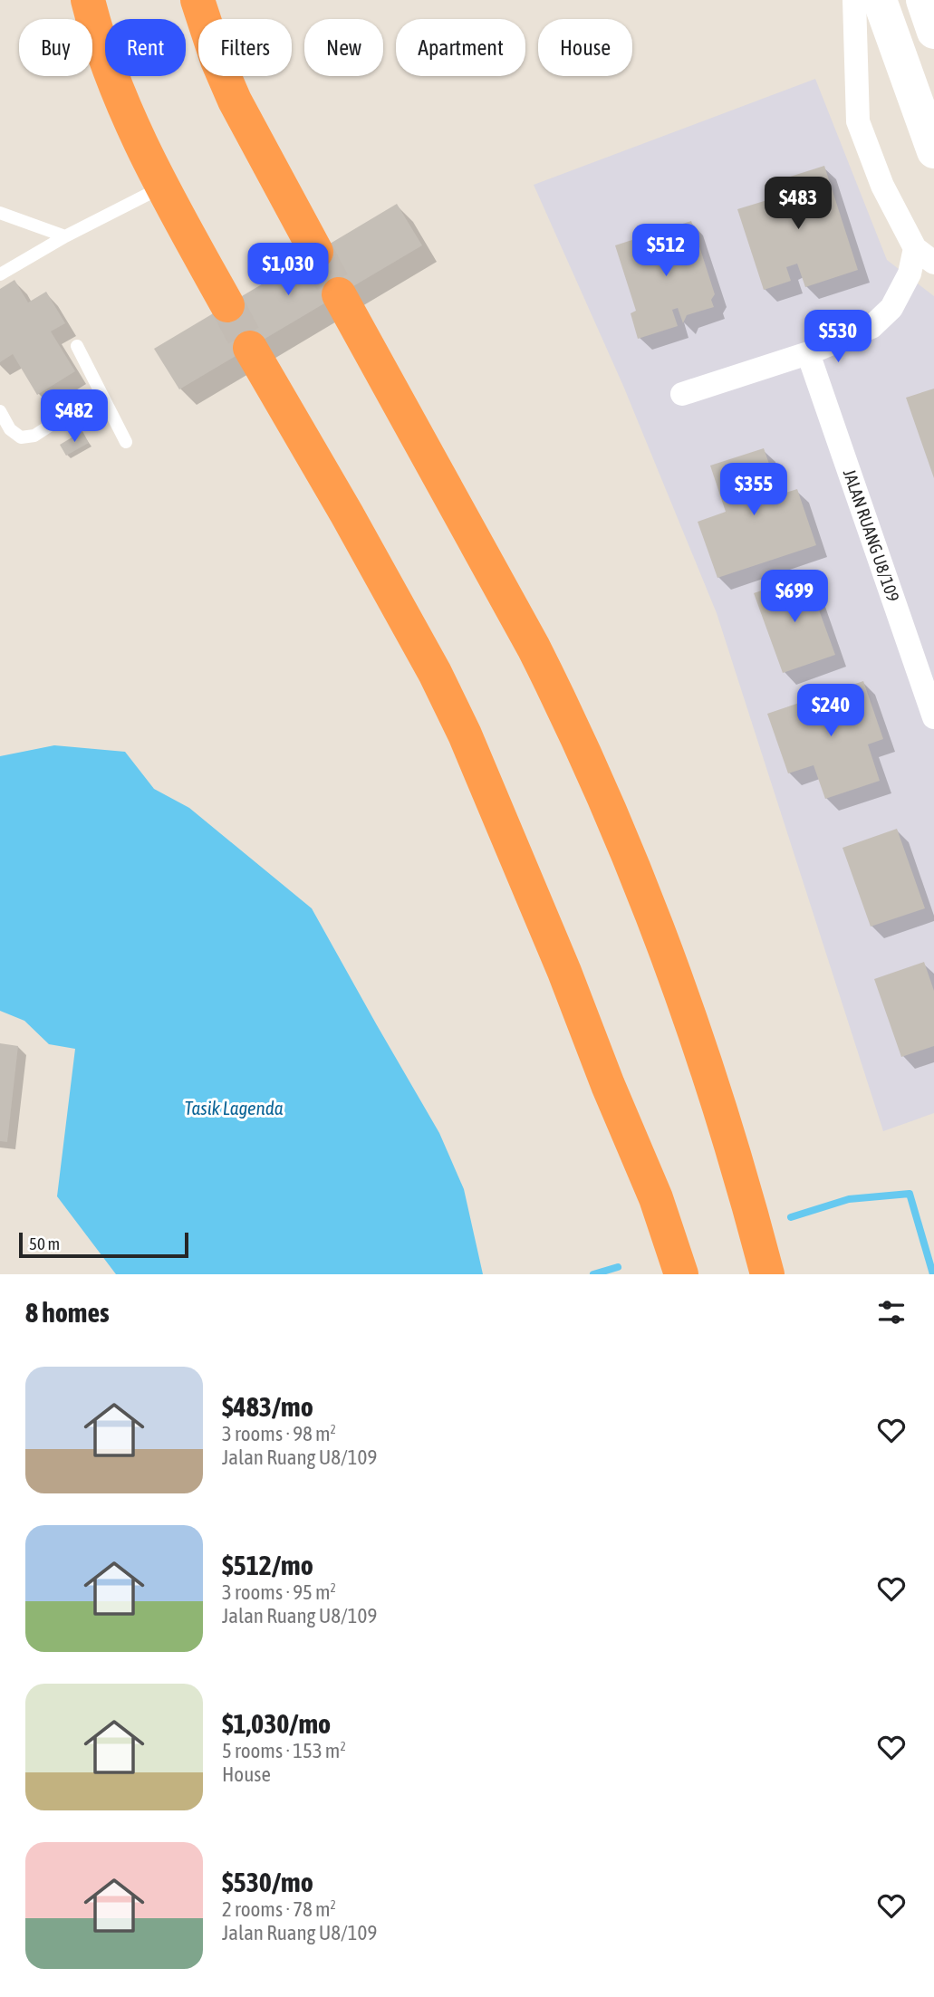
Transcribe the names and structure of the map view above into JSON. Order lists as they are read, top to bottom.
{
  "streets": {
    "street": ["JALAN RUANG U8/109"]
  },
  "water": ["Tasik Lagenda"],
  "scale_bar": "50 m",
  "page": {
    "chip": [
      "Buy",
      "Rent",
      "Filters",
      "New",
      "Apartment",
      "House"
    ],
    "price": [
      "$483",
      "$512",
      "$1,030",
      "$530",
      "$482",
      "$355",
      "$699",
      "$240"
    ],
    "scale": "50 m",
    "heading": "8 homes",
    "list": [
      {
        "name": "$483/mo",
        "note": "3 rooms · 98 m² · Jalan Ruang U8/109"
      },
      {
        "name": "$512/mo",
        "note": "3 rooms · 95 m² · Jalan Ruang U8/109"
      },
      {
        "name": "$1,030/mo",
        "note": "5 rooms · 153 m² · House"
      },
      {
        "name": "$530/mo",
        "note": "2 rooms · 78 m² · Jalan Ruang U8/109"
      }
    ]
  }
}
